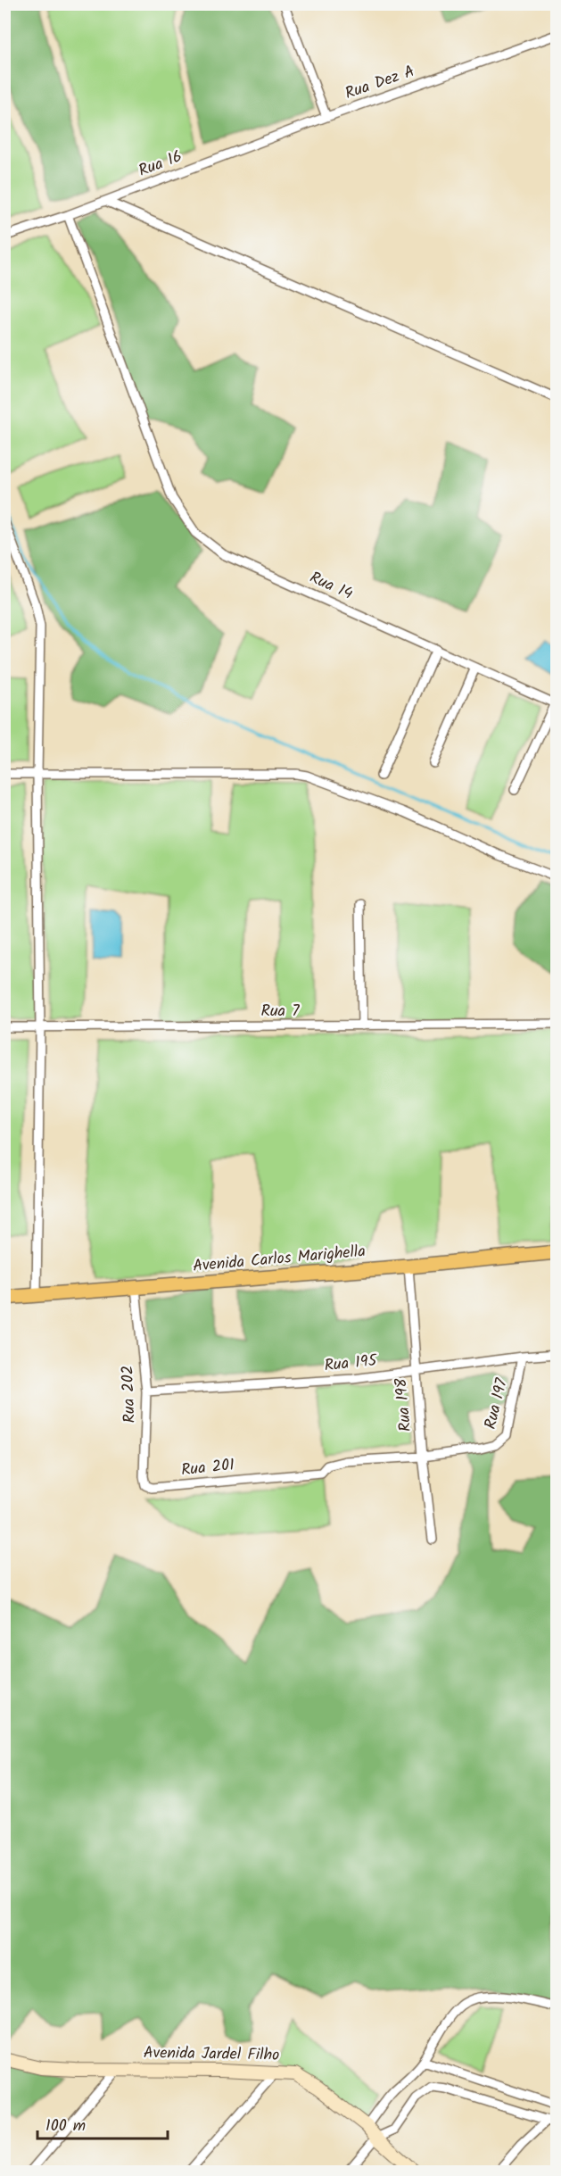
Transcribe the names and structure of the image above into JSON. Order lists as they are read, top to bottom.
{
  "streets": {
    "main road": ["Avenida Carlos Marighella", "Avenida Jardel Filho"],
    "street": [
      "Rua Dez A",
      "Rua 16",
      "Rua 14",
      "Rua 7",
      "Rua 195",
      "Rua 202",
      "Rua 197",
      "Rua 198",
      "Rua 201"
    ]
  },
  "crossings": [
    ["Rua Dez A", "Rua 16"],
    ["Rua 16", "Rua 14"],
    ["Avenida Carlos Marighella", "Rua 202"],
    ["Avenida Carlos Marighella", "Rua 198"],
    ["Rua 195", "Rua 202"],
    ["Rua 195", "Rua 197"],
    ["Rua 195", "Rua 198"],
    ["Rua 202", "Rua 201"],
    ["Rua 197", "Rua 198"],
    ["Rua 197", "Rua 201"],
    ["Rua 198", "Rua 201"]
  ],
  "scale_bar": "100 m"
}
